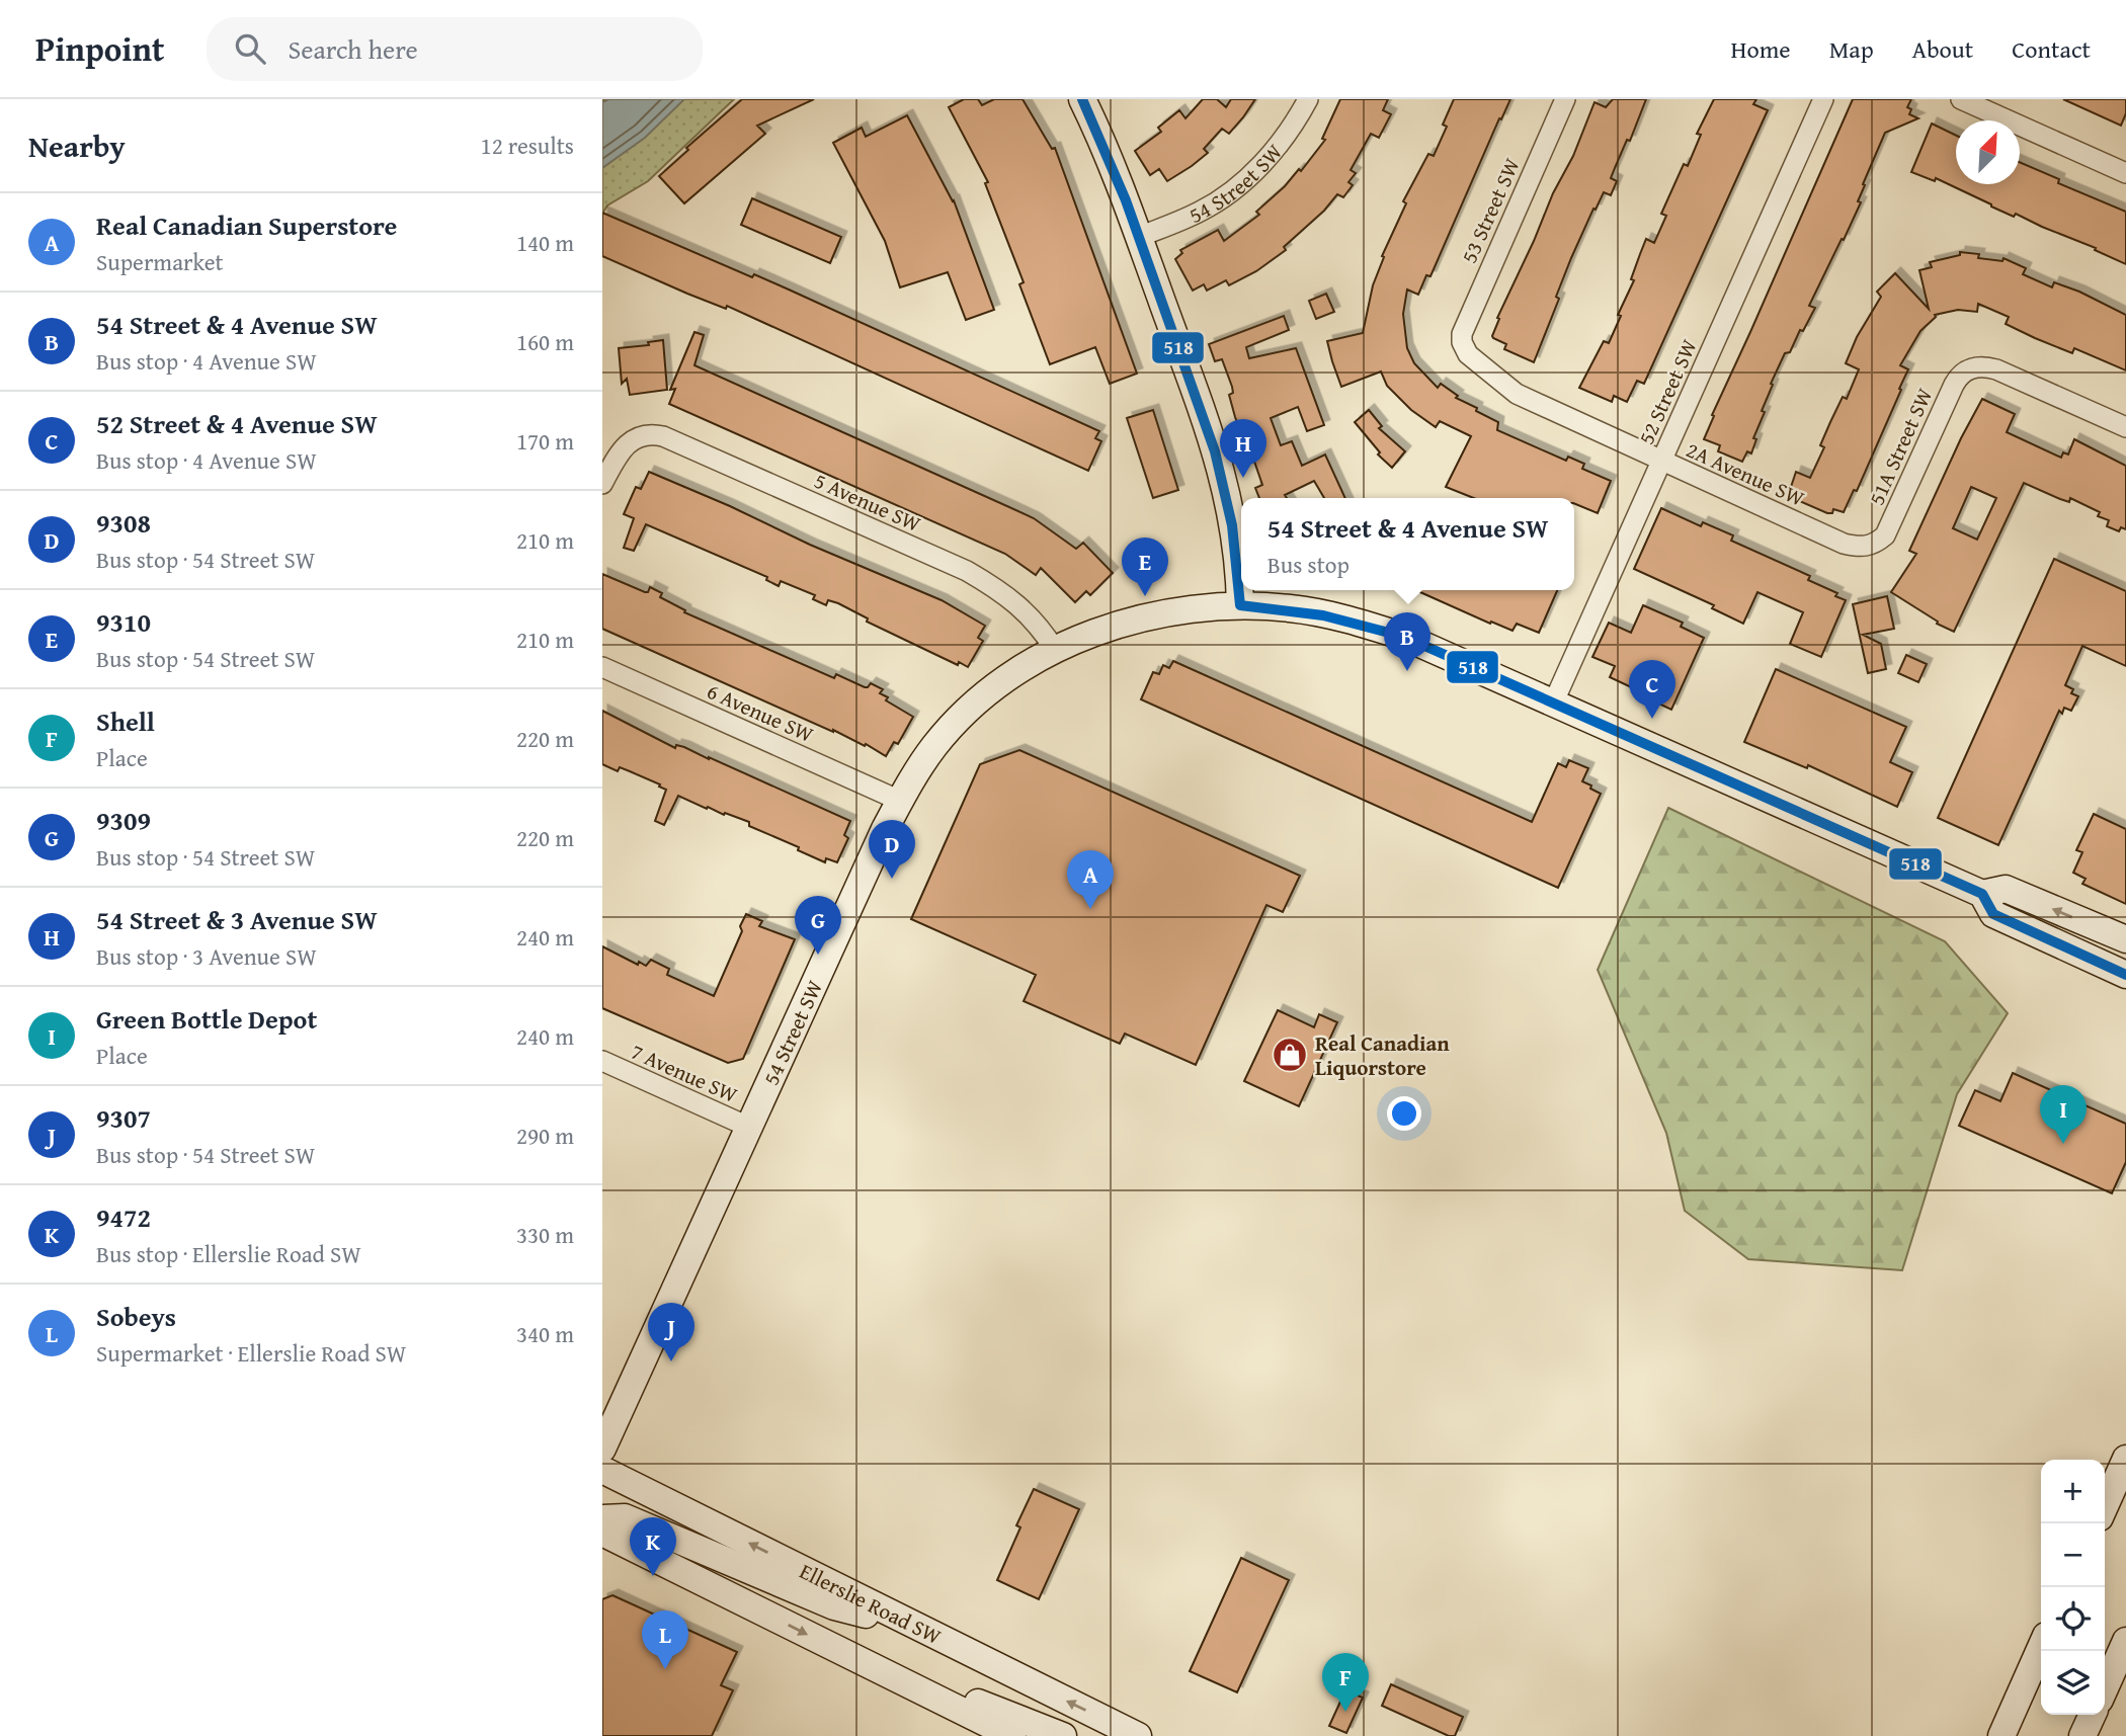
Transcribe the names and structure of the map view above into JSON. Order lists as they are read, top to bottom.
{
  "streets": {
    "street": [
      "54 Street SW",
      "53 Street SW",
      "52 Street SW",
      "51A Street SW",
      "2A Avenue SW",
      "5 Avenue SW",
      "6 Avenue SW",
      "7 Avenue SW",
      "Ellerslie Road SW"
    ]
  },
  "crossings": [
    ["54 Street SW", "52 Street SW"],
    ["54 Street SW", "5 Avenue SW"],
    ["54 Street SW", "6 Avenue SW"],
    ["54 Street SW", "7 Avenue SW"],
    ["53 Street SW", "2A Avenue SW"],
    ["52 Street SW", "2A Avenue SW"],
    ["51A Street SW", "2A Avenue SW"]
  ],
  "places": {
    "shop": ["Real Canadian Liquorstore"]
  },
  "lines": ["transit line 518"],
  "north": "top right",
  "page": {
    "header": "Pinpoint",
    "search": "Search here",
    "nav": [
      "Home",
      "Map",
      "About",
      "Contact"
    ],
    "heading": ["Nearby", "12 results"],
    "list": [
      {
        "mark": "A",
        "name": "Real Canadian Superstore",
        "note": "Supermarket",
        "value": "140 m"
      },
      {
        "mark": "B",
        "name": "54 Street & 4 Avenue SW",
        "note": "Bus stop · 4 Avenue SW",
        "value": "160 m"
      },
      {
        "mark": "C",
        "name": "52 Street & 4 Avenue SW",
        "note": "Bus stop · 4 Avenue SW",
        "value": "170 m"
      },
      {
        "mark": "D",
        "name": "9308",
        "note": "Bus stop · 54 Street SW",
        "value": "210 m"
      },
      {
        "mark": "E",
        "name": "9310",
        "note": "Bus stop · 54 Street SW",
        "value": "210 m"
      },
      {
        "mark": "F",
        "name": "Shell",
        "note": "Place",
        "value": "220 m"
      },
      {
        "mark": "G",
        "name": "9309",
        "note": "Bus stop · 54 Street SW",
        "value": "220 m"
      },
      {
        "mark": "H",
        "name": "54 Street & 3 Avenue SW",
        "note": "Bus stop · 3 Avenue SW",
        "value": "240 m"
      },
      {
        "mark": "I",
        "name": "Green Bottle Depot",
        "note": "Place",
        "value": "240 m"
      },
      {
        "mark": "J",
        "name": "9307",
        "note": "Bus stop · 54 Street SW",
        "value": "290 m"
      },
      {
        "mark": "K",
        "name": "9472",
        "note": "Bus stop · Ellerslie Road SW",
        "value": "330 m"
      },
      {
        "mark": "L",
        "name": "Sobeys",
        "note": "Supermarket · Ellerslie Road SW",
        "value": "340 m"
      }
    ],
    "pins": [
      "H",
      "E",
      "B",
      "C",
      "D",
      "A",
      "G",
      "I",
      "J",
      "K",
      "L",
      "F"
    ],
    "popup": ["54 Street & 4 Avenue SW", "Bus stop"],
    "map_buttons": ["+", "−"]
  }
}
